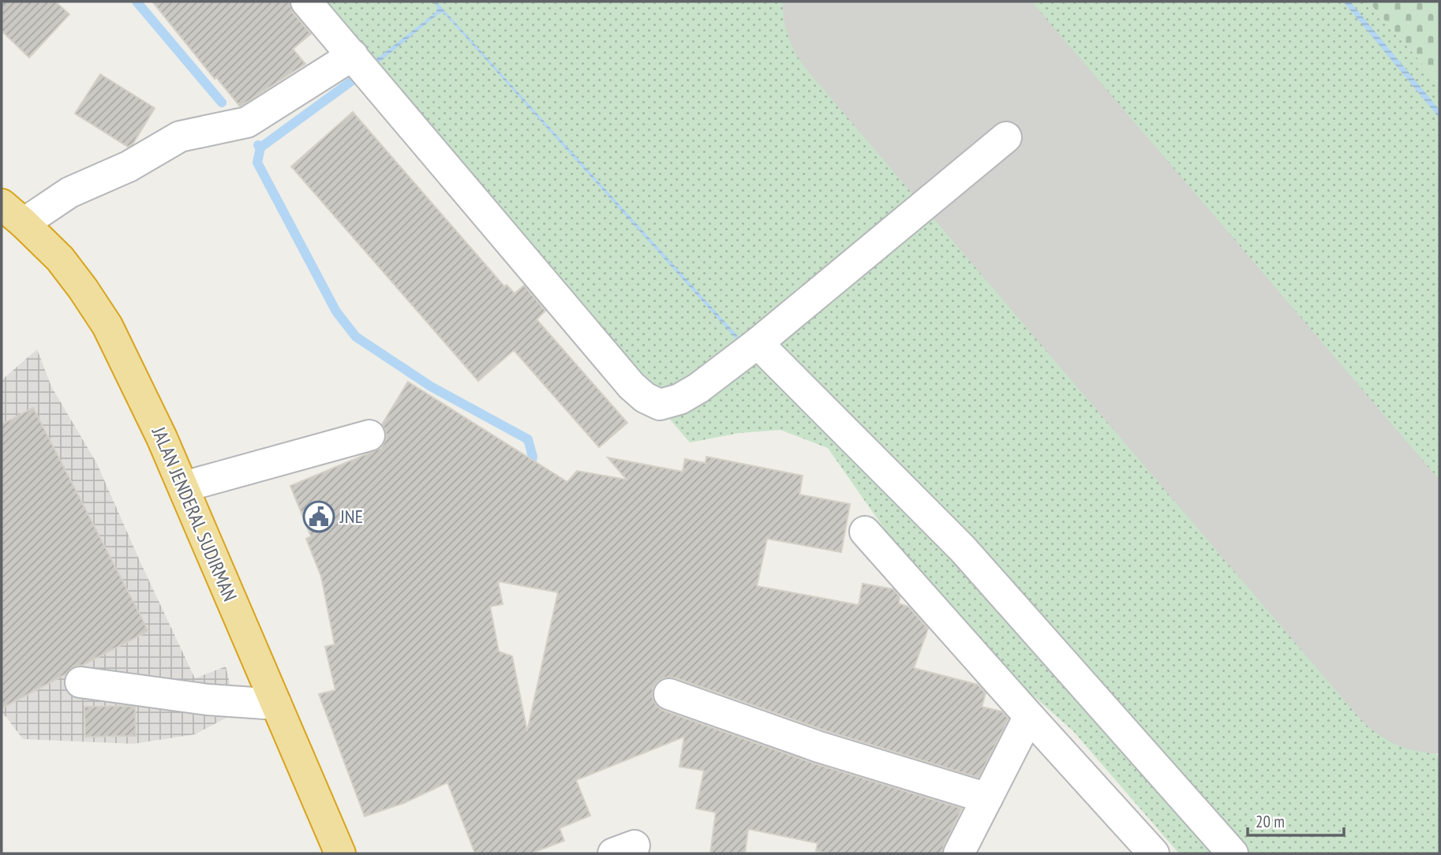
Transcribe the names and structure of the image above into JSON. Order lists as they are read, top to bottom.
{
  "streets": {
    "highway": ["JALAN JENDERAL SUDIRMAN"]
  },
  "places": {
    "public building": ["JNE"]
  },
  "scale_bar": "20 m"
}
